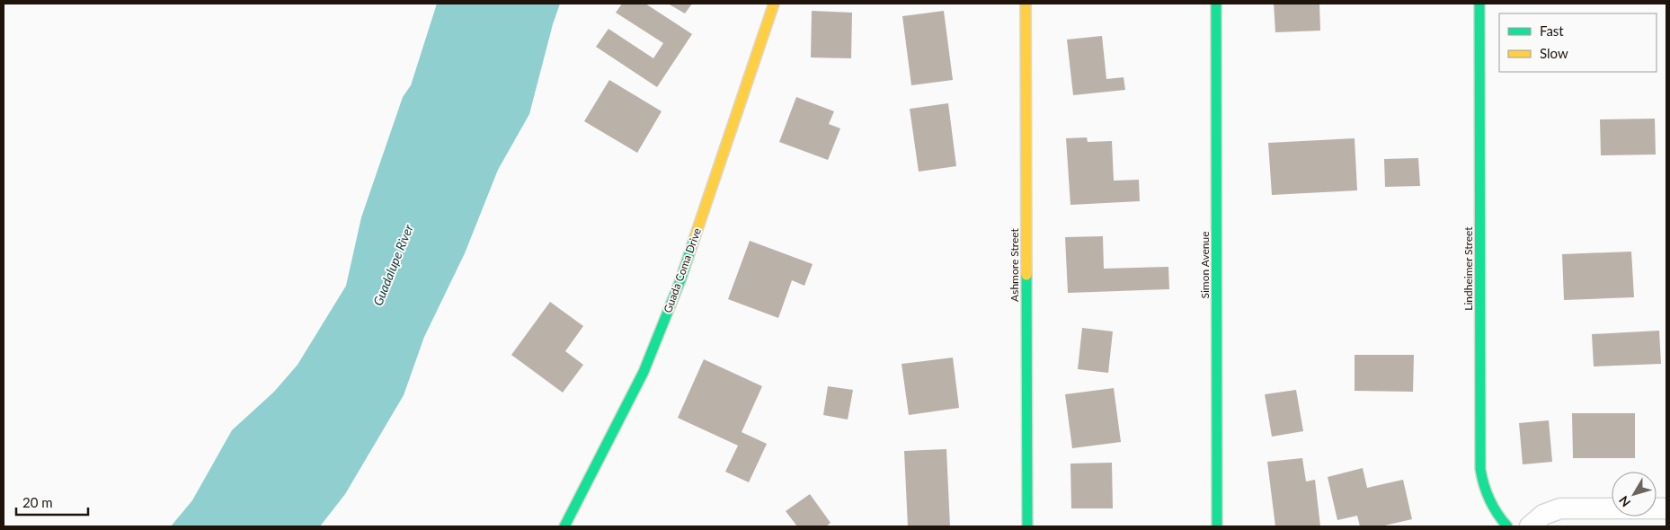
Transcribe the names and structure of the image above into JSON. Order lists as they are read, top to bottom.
{
  "streets": {
    "street": [
      "Ashmore Street",
      "Simon Avenue",
      "Lindheimer Street",
      "Guada Coma Drive"
    ]
  },
  "water": ["Guadalupe River"],
  "legend": ["Fast", "Slow"],
  "scale_bar": "20 m",
  "north": "bottom left"
}
